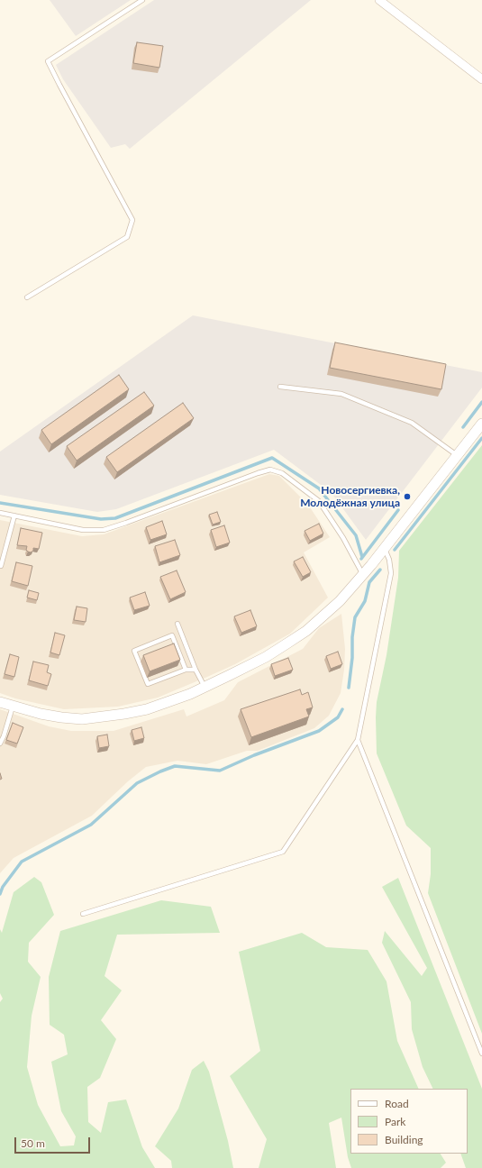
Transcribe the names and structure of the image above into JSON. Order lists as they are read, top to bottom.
{
  "places": ["Новосергиевка, Молодёжная улица"],
  "legend": ["Road", "Park", "Building"],
  "scale_bar": "50 m"
}
